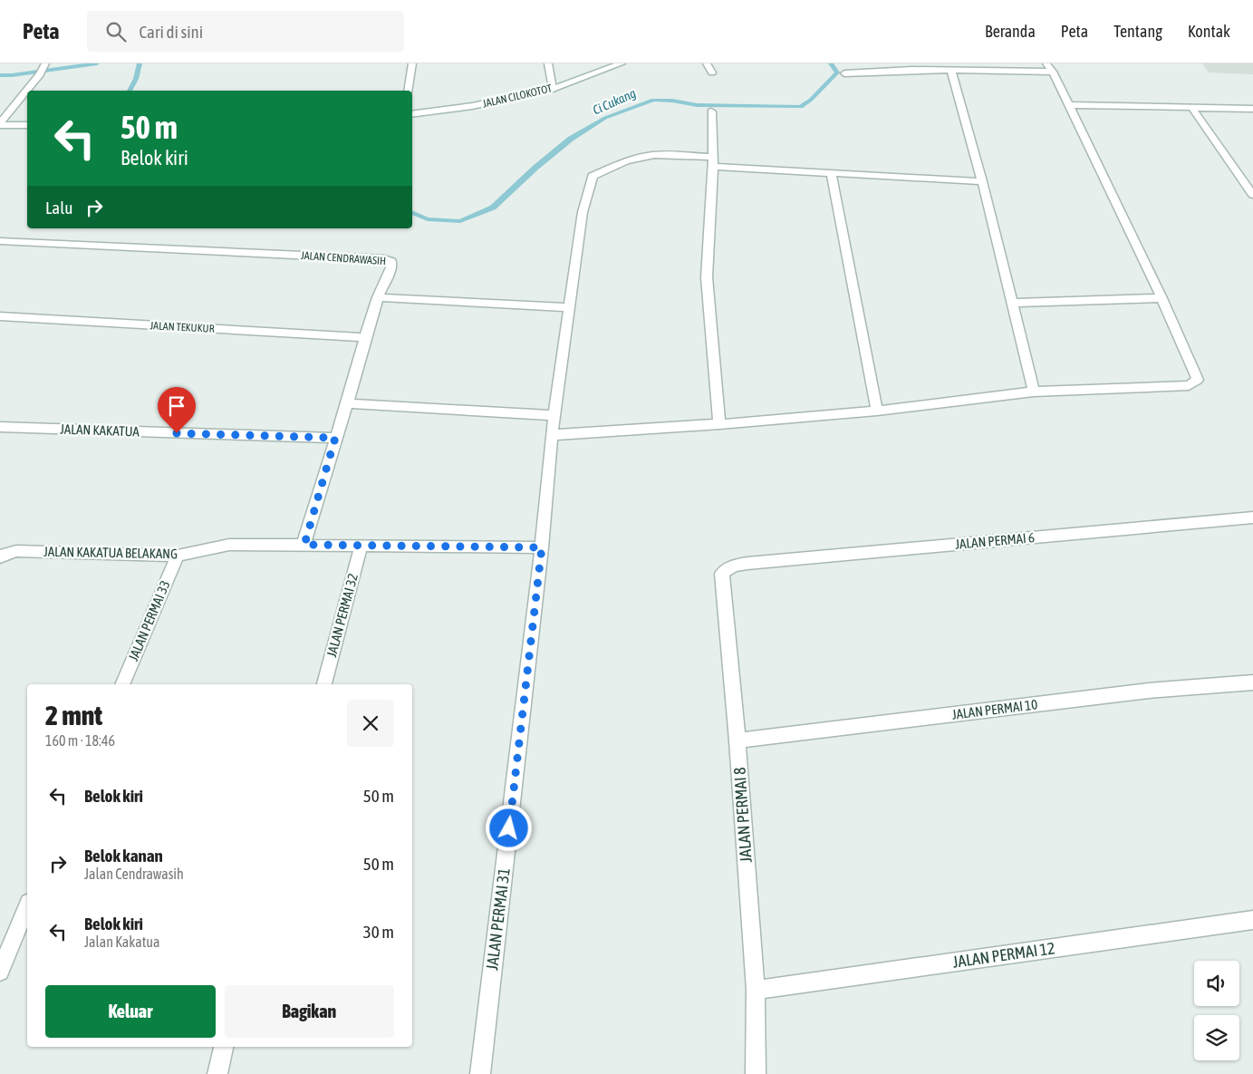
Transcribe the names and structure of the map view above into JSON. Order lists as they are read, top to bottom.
{
  "streets": {
    "street": [
      "JALAN CILOKOTOT",
      "JALAN CENDRAWASIH",
      "JALAN TEKUKUR",
      "JALAN KAKATUA",
      "JALAN PERMAI 6",
      "JALAN KAKATUA BELAKANG",
      "JALAN PERMAI 32",
      "JALAN PERMAI 33",
      "JALAN PERMAI 10",
      "JALAN PERMAI 8",
      "JALAN PERMAI 31",
      "JALAN PERMAI 12"
    ]
  },
  "crossings": [
    ["JALAN CENDRAWASIH", "JALAN TEKUKUR"],
    ["JALAN CENDRAWASIH", "JALAN KAKATUA"],
    ["JALAN CENDRAWASIH", "JALAN KAKATUA BELAKANG"],
    ["JALAN PERMAI 6", "JALAN PERMAI 8"],
    ["JALAN KAKATUA BELAKANG", "JALAN PERMAI 32"],
    ["JALAN KAKATUA BELAKANG", "JALAN PERMAI 33"],
    ["JALAN KAKATUA BELAKANG", "JALAN PERMAI 31"],
    ["JALAN PERMAI 10", "JALAN PERMAI 8"],
    ["JALAN PERMAI 8", "JALAN PERMAI 12"]
  ],
  "water": ["Ci Cukang"],
  "page": {
    "header": "Peta",
    "search": "Cari di sini",
    "nav": [
      "Beranda",
      "Peta",
      "Tentang",
      "Kontak"
    ],
    "turn": ["50 m", "Belok kiri"],
    "then": "Lalu",
    "heading": ["2 mnt", "160 m · 18:46"],
    "list": [
      {
        "name": "Belok kiri",
        "value": "50 m"
      },
      {
        "name": "Belok kanan",
        "note": "Jalan Cendrawasih",
        "value": "50 m"
      },
      {
        "name": "Belok kiri",
        "note": "Jalan Kakatua",
        "value": "30 m"
      }
    ],
    "buttons": ["Keluar", "Bagikan"]
  }
}
